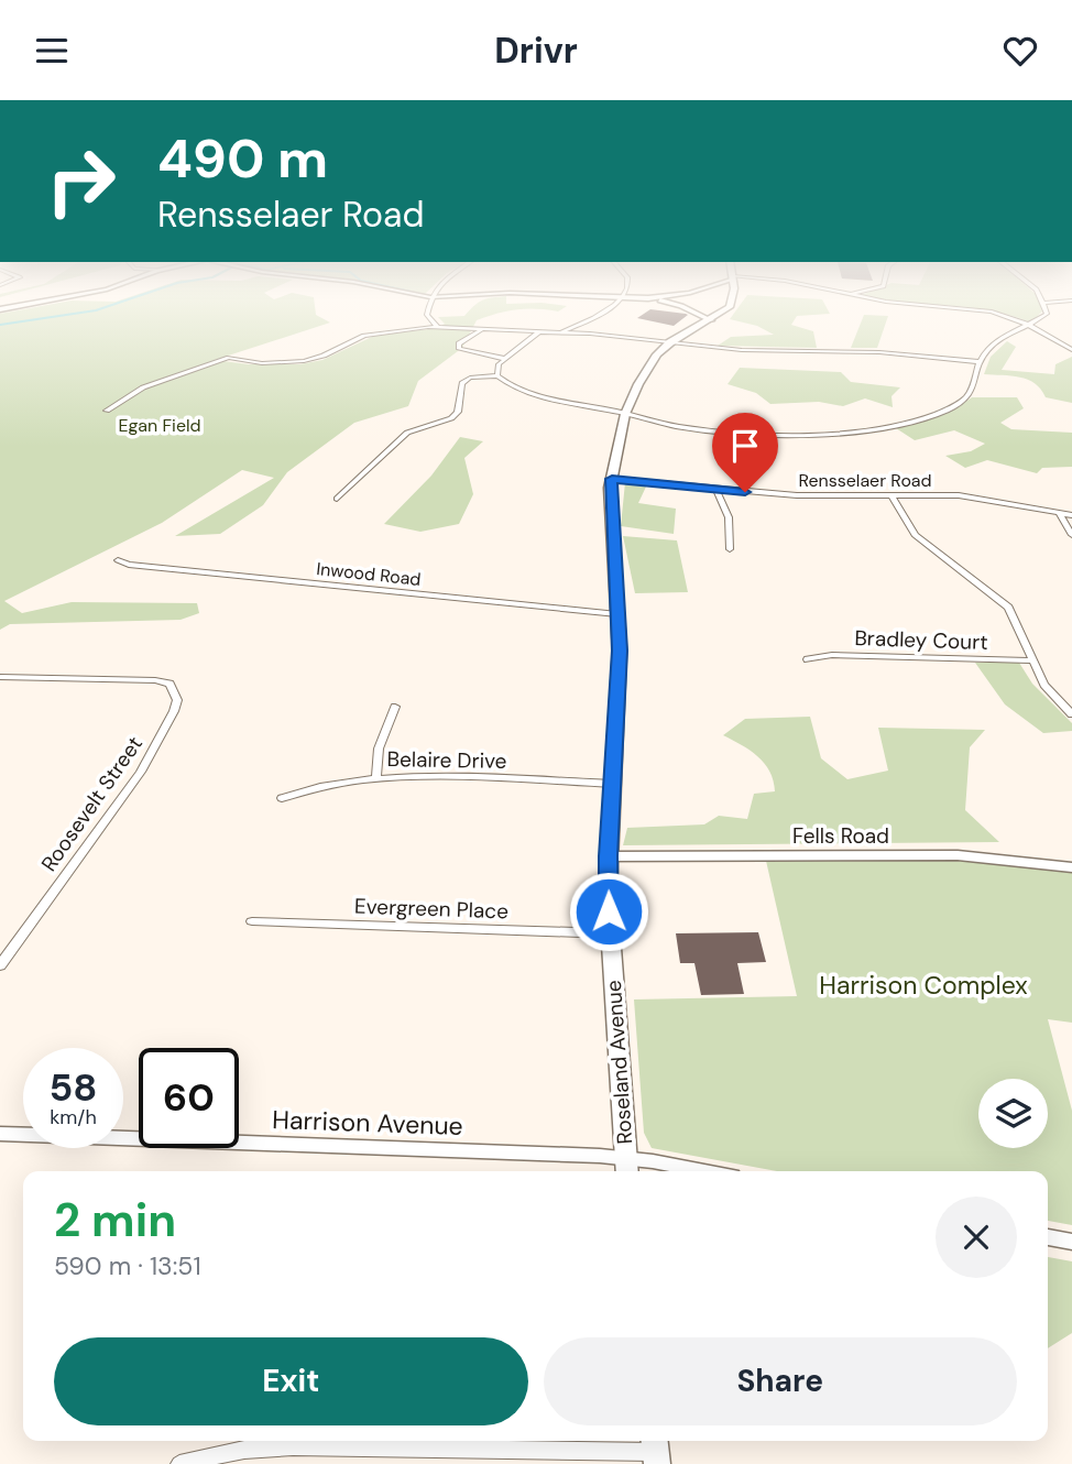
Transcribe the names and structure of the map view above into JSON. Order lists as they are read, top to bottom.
{
  "streets": {
    "main road": ["Roseland Avenue"],
    "street": [
      "Rensselaer Road",
      "Inwood Road",
      "Bradley Court",
      "Belaire Drive",
      "Roosevelt Street",
      "Fells Road",
      "Evergreen Place",
      "Harrison Avenue"
    ]
  },
  "crossings": [
    ["Rensselaer Road", "Roseland Avenue"],
    ["Inwood Road", "Roseland Avenue"],
    ["Belaire Drive", "Roseland Avenue"],
    ["Fells Road", "Roseland Avenue"],
    ["Evergreen Place", "Roseland Avenue"],
    ["Roseland Avenue", "Harrison Avenue"]
  ],
  "parks": ["Egan Field", "Harrison Complex"],
  "page": {
    "header": "Drivr",
    "turn": ["490 m", "Rensselaer Road"],
    "speed": "58 km/h",
    "limit": "60",
    "heading": ["2 min", "590 m · 13:51"],
    "buttons": ["Exit", "Share"]
  }
}
